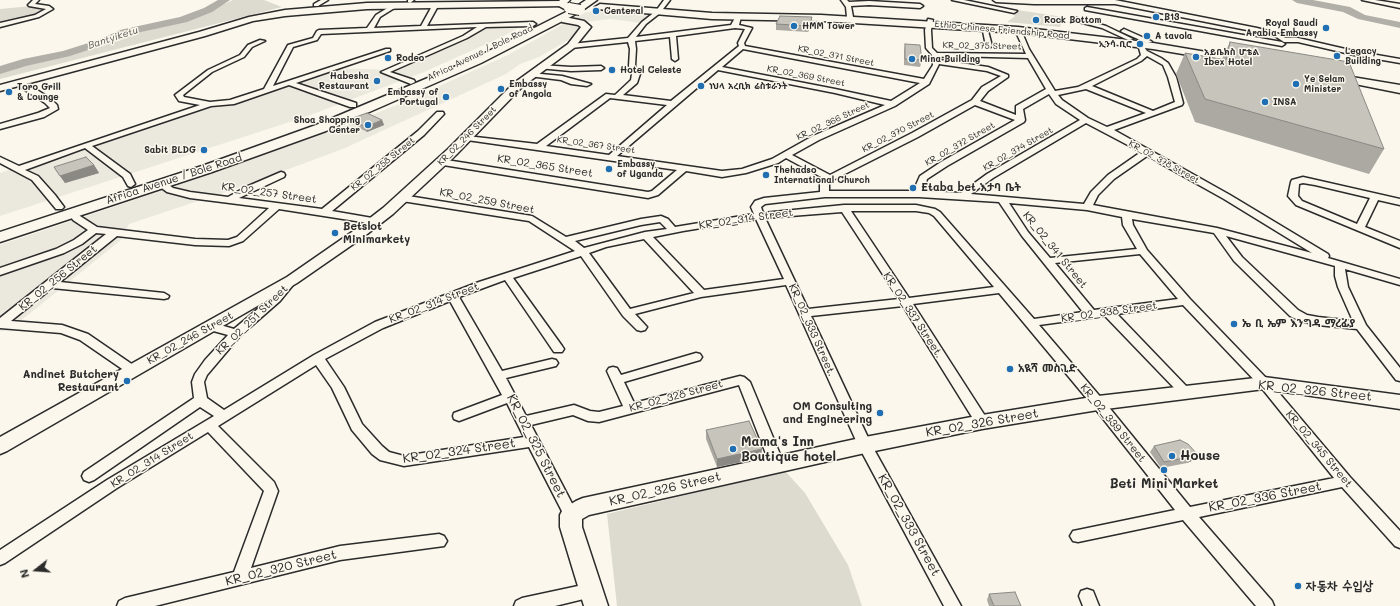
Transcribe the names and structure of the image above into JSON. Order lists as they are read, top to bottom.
{
  "streets": {
    "main road": ["Ethio-Chinese Friendship Road", "Africa Avenue / Bole Road"],
    "street": [
      "KR_02_375 Street",
      "KR_02_371 Street",
      "KR_02_369 Street",
      "KR_02_366 Street",
      "KR_02_370 Street",
      "KR_02_246 Street",
      "KR_02_372 Street",
      "KR_02_367 Street",
      "KR_02_374 Street",
      "KR_02_378 Street",
      "KR_02_258 Street",
      "KR_02_365 Street",
      "KR_02_257 Street",
      "KR_02_259 Street",
      "KR_02_314 Street",
      "KR_02_341 Street",
      "KR_02_256 Street",
      "KR_02_338 Street",
      "KR_02_337 Street.",
      "KR_02_251 Street",
      "KR_02_333 Street.",
      "KR_02_326 Street",
      "KR_02_328 Street",
      "KR_02_339 Street",
      "KR_02_325 Street",
      "KR_02_345 Street",
      "KR_02_324 Street",
      "KR_02_336 Street",
      "KR_02_333 Street",
      "KR_02_320 Street"
    ]
  },
  "crossings": [
    ["Ethio-Chinese Friendship Road", "Africa Avenue / Bole Road"],
    ["Ethio-Chinese Friendship Road", "KR_02_246 Street"],
    ["Ethio-Chinese Friendship Road", "KR_02_378 Street"],
    ["KR_02_375 Street", "KR_02_366 Street"],
    ["KR_02_375 Street", "KR_02_378 Street"],
    ["Africa Avenue / Bole Road", "KR_02_246 Street"],
    ["Africa Avenue / Bole Road", "KR_02_257 Street"],
    ["KR_02_371 Street", "KR_02_366 Street"],
    ["KR_02_369 Street", "KR_02_366 Street"],
    ["KR_02_366 Street", "KR_02_367 Street"],
    ["KR_02_370 Street", "KR_02_372 Street"],
    ["KR_02_246 Street", "KR_02_367 Street"],
    ["KR_02_246 Street", "KR_02_365 Street"],
    ["KR_02_246 Street", "KR_02_257 Street"],
    ["KR_02_246 Street", "KR_02_259 Street"],
    ["KR_02_246 Street", "KR_02_251 Street"],
    ["KR_02_367 Street", "KR_02_365 Street"],
    ["KR_02_374 Street", "KR_02_378 Street"],
    ["KR_02_258 Street", "KR_02_257 Street"],
    ["KR_02_259 Street", "KR_02_314 Street"],
    ["KR_02_314 Street", "KR_02_337 Street."],
    ["KR_02_314 Street", "KR_02_333 Street."],
    ["KR_02_314 Street", "KR_02_339 Street"],
    ["KR_02_314 Street", "KR_02_325 Street"],
    ["KR_02_314 Street", "KR_02_324 Street"],
    ["KR_02_341 Street", "KR_02_338 Street"],
    ["KR_02_338 Street", "KR_02_339 Street"],
    ["KR_02_338 Street", "KR_02_345 Street"],
    ["KR_02_337 Street.", "KR_02_326 Street"],
    ["KR_02_333 Street.", "KR_02_326 Street"],
    ["KR_02_333 Street.", "KR_02_333 Street"],
    ["KR_02_326 Street", "KR_02_328 Street"],
    ["KR_02_326 Street", "KR_02_339 Street"],
    ["KR_02_326 Street", "KR_02_325 Street"],
    ["KR_02_326 Street", "KR_02_345 Street"],
    ["KR_02_326 Street", "KR_02_333 Street"],
    ["KR_02_328 Street", "KR_02_325 Street"],
    ["KR_02_339 Street", "KR_02_336 Street"],
    ["KR_02_325 Street", "KR_02_324 Street"],
    ["KR_02_345 Street", "KR_02_336 Street"]
  ],
  "water": ["Bantyiketu"],
  "places": [
    "Centeral",
    "B13",
    "Rock Bottom",
    "HMM Tower",
    "Royal Saudi Arabia Embassy",
    "A tavola",
    "ኢንሳ ቢሮ",
    "Legacy Building",
    "አይቤክስ ሆቴል Ibex Hotel",
    "Rodeo",
    "Mina Building",
    "Hotel Celeste",
    "Habesha Restaurant",
    "Ye Selam Minister",
    "ነህላ አረቢክ ሬስቱራንት",
    "Embassy of Angola",
    "Toro Grill & Lounge",
    "Embassy of Portugal",
    "INSA",
    "Shoa Shopping Center",
    "Sabit BLDG",
    "Embassy of Uganda",
    "Thehadso International Church",
    "Etaba bet እታባ ቤት",
    "Betslot Minimarkety",
    "ኤ ቢ ኤም እንግዳ ማረፊያ",
    "አዪሻ መስጊድ",
    "Andinet Butchery Restaurant",
    "OM Consulting and Engineering",
    "Mama's Inn Boutique hotel",
    "House",
    "Beti Mini Market",
    "자동차 수입상"
  ],
  "north": "left"
}
